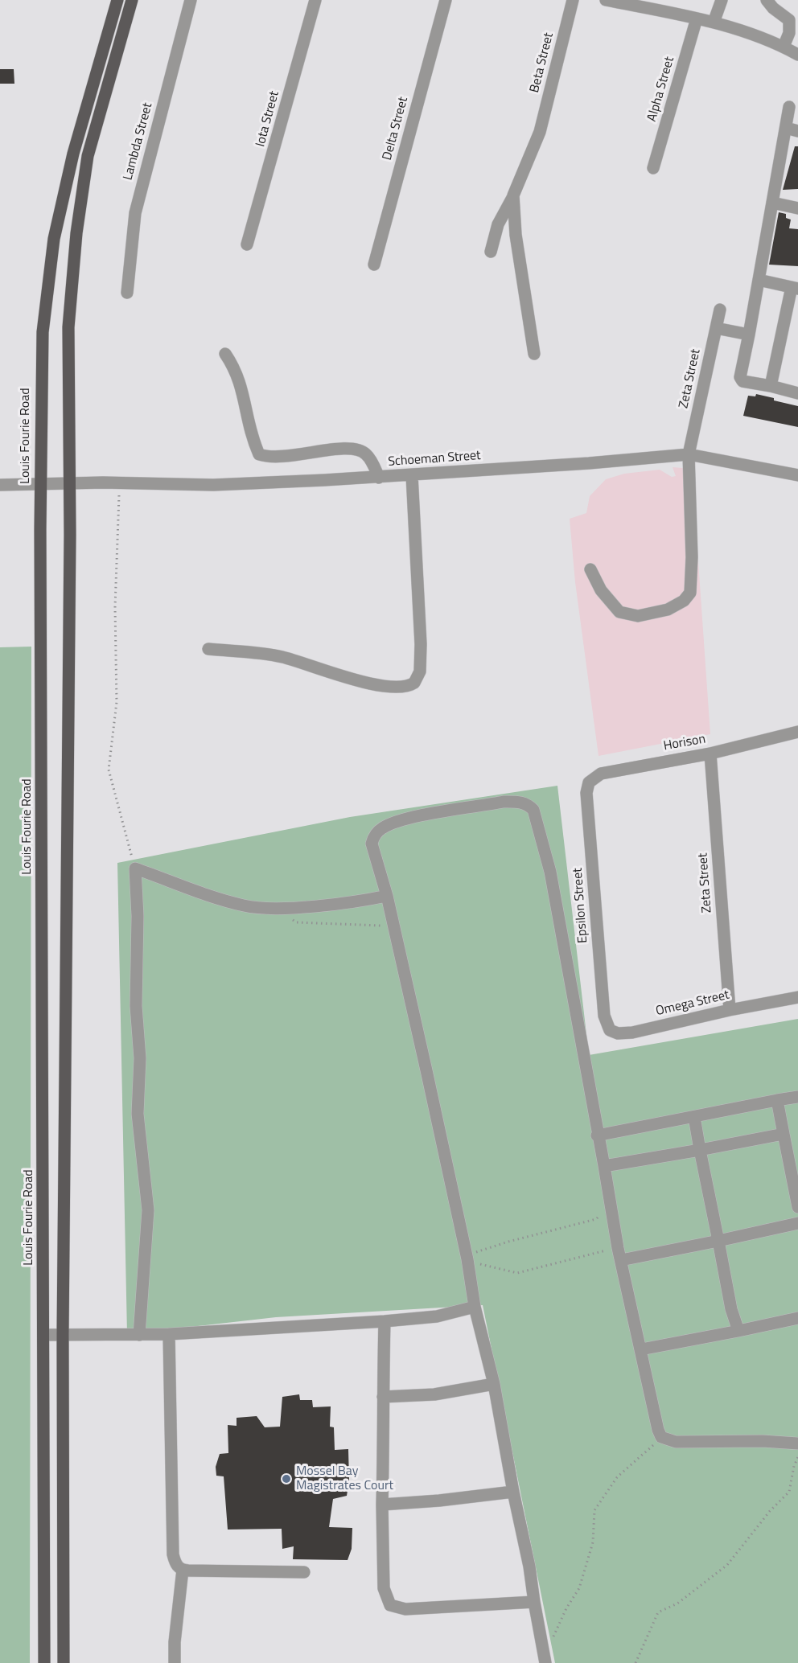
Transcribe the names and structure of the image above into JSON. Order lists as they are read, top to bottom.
{
  "streets": {
    "main road": ["Louis Fourie Road"],
    "street": [
      "Beta Street",
      "Alpha Street",
      "Iota Street",
      "Delta Street",
      "Lambda Street",
      "Zeta Street",
      "Schoeman Street",
      "Horison",
      "Epsilon Street",
      "Omega Street"
    ]
  },
  "crossings": [
    ["Zeta Street", "Schoeman Street"],
    ["Zeta Street", "Horison"],
    ["Zeta Street", "Omega Street"],
    ["Louis Fourie Road", "Schoeman Street"],
    ["Horison", "Epsilon Street"],
    ["Epsilon Street", "Omega Street"]
  ],
  "places": ["Mossel Bay Magistrates Court"]
}
